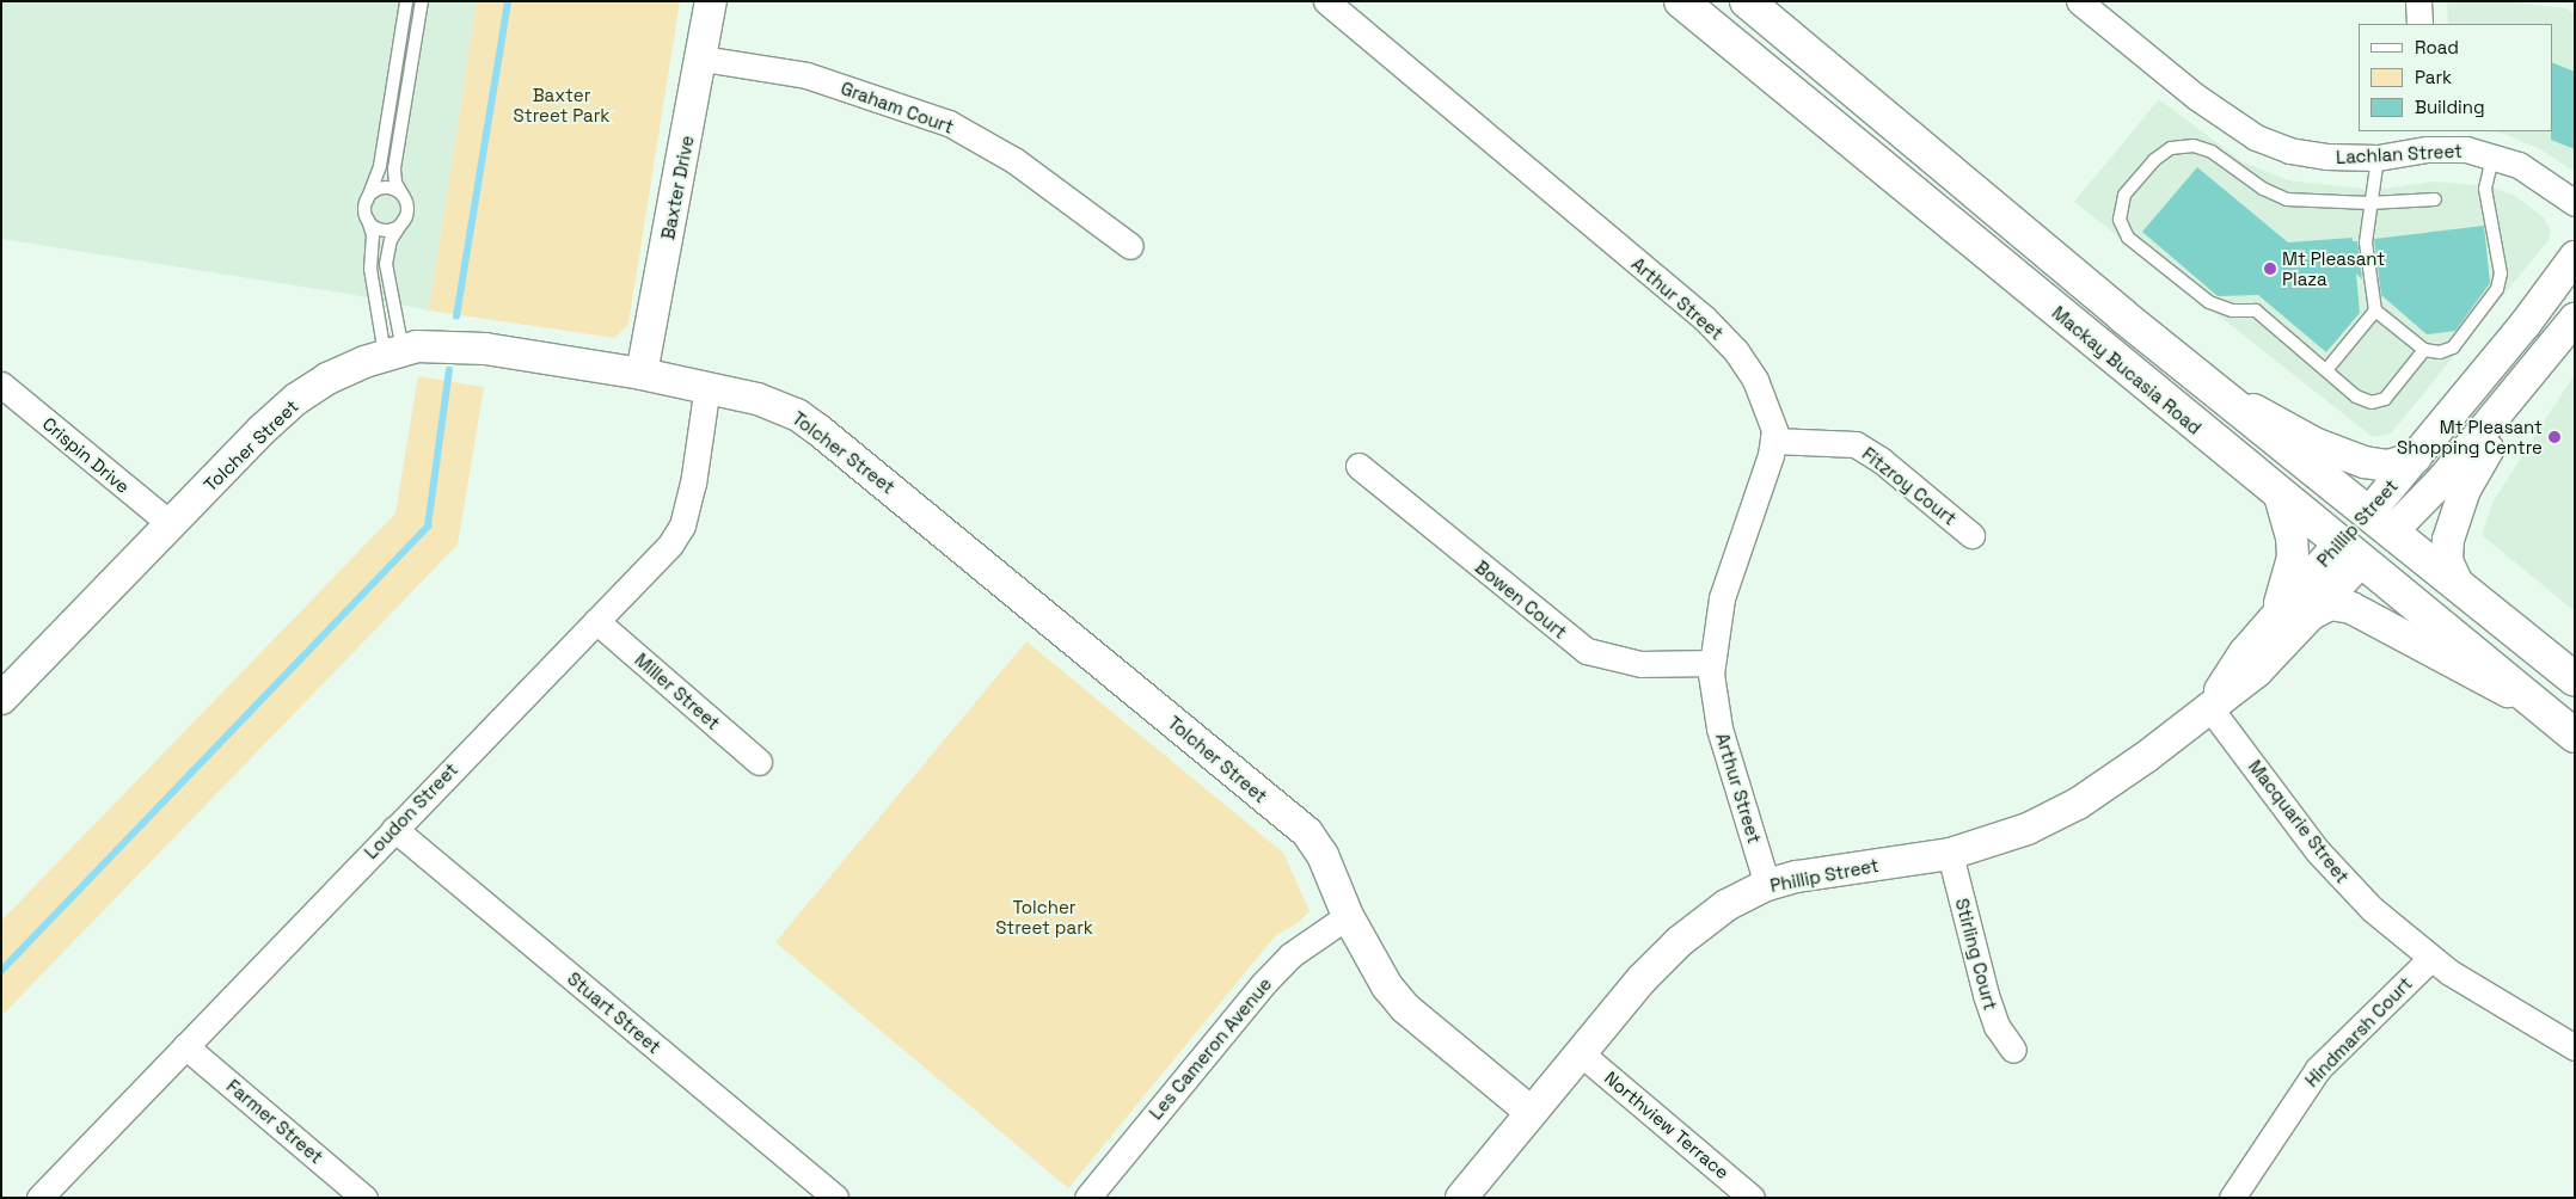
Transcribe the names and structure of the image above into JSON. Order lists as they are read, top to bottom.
{
  "streets": {
    "main road": ["Mackay Bucasia Road", "Phillip Street"],
    "street": [
      "Graham Court",
      "Lachlan Street",
      "Baxter Drive",
      "Arthur Street",
      "Tolcher Street",
      "Crispin Drive",
      "Fitzroy Court",
      "Bowen Court",
      "Miller Street",
      "Loudon Street",
      "Macquarie Street",
      "Stirling Court",
      "Stuart Street",
      "Hindmarsh Court",
      "Les Cameron Avenue",
      "Farmer Street",
      "Northview Terrace"
    ]
  },
  "crossings": [
    ["Graham Court", "Baxter Drive"],
    ["Baxter Drive", "Tolcher Street"],
    ["Arthur Street", "Fitzroy Court"],
    ["Arthur Street", "Phillip Street"],
    ["Arthur Street", "Bowen Court"],
    ["Mackay Bucasia Road", "Phillip Street"],
    ["Tolcher Street", "Crispin Drive"],
    ["Tolcher Street", "Phillip Street"],
    ["Tolcher Street", "Loudon Street"],
    ["Tolcher Street", "Les Cameron Avenue"],
    ["Phillip Street", "Macquarie Street"],
    ["Phillip Street", "Stirling Court"],
    ["Phillip Street", "Northview Terrace"],
    ["Miller Street", "Loudon Street"],
    ["Loudon Street", "Stuart Street"],
    ["Loudon Street", "Farmer Street"],
    ["Macquarie Street", "Hindmarsh Court"]
  ],
  "parks": ["Baxter Street Park", "Tolcher Street park"],
  "places": ["Mt Pleasant Plaza", "Mt Pleasant Shopping Centre"],
  "legend": ["Road", "Park", "Building"]
}
